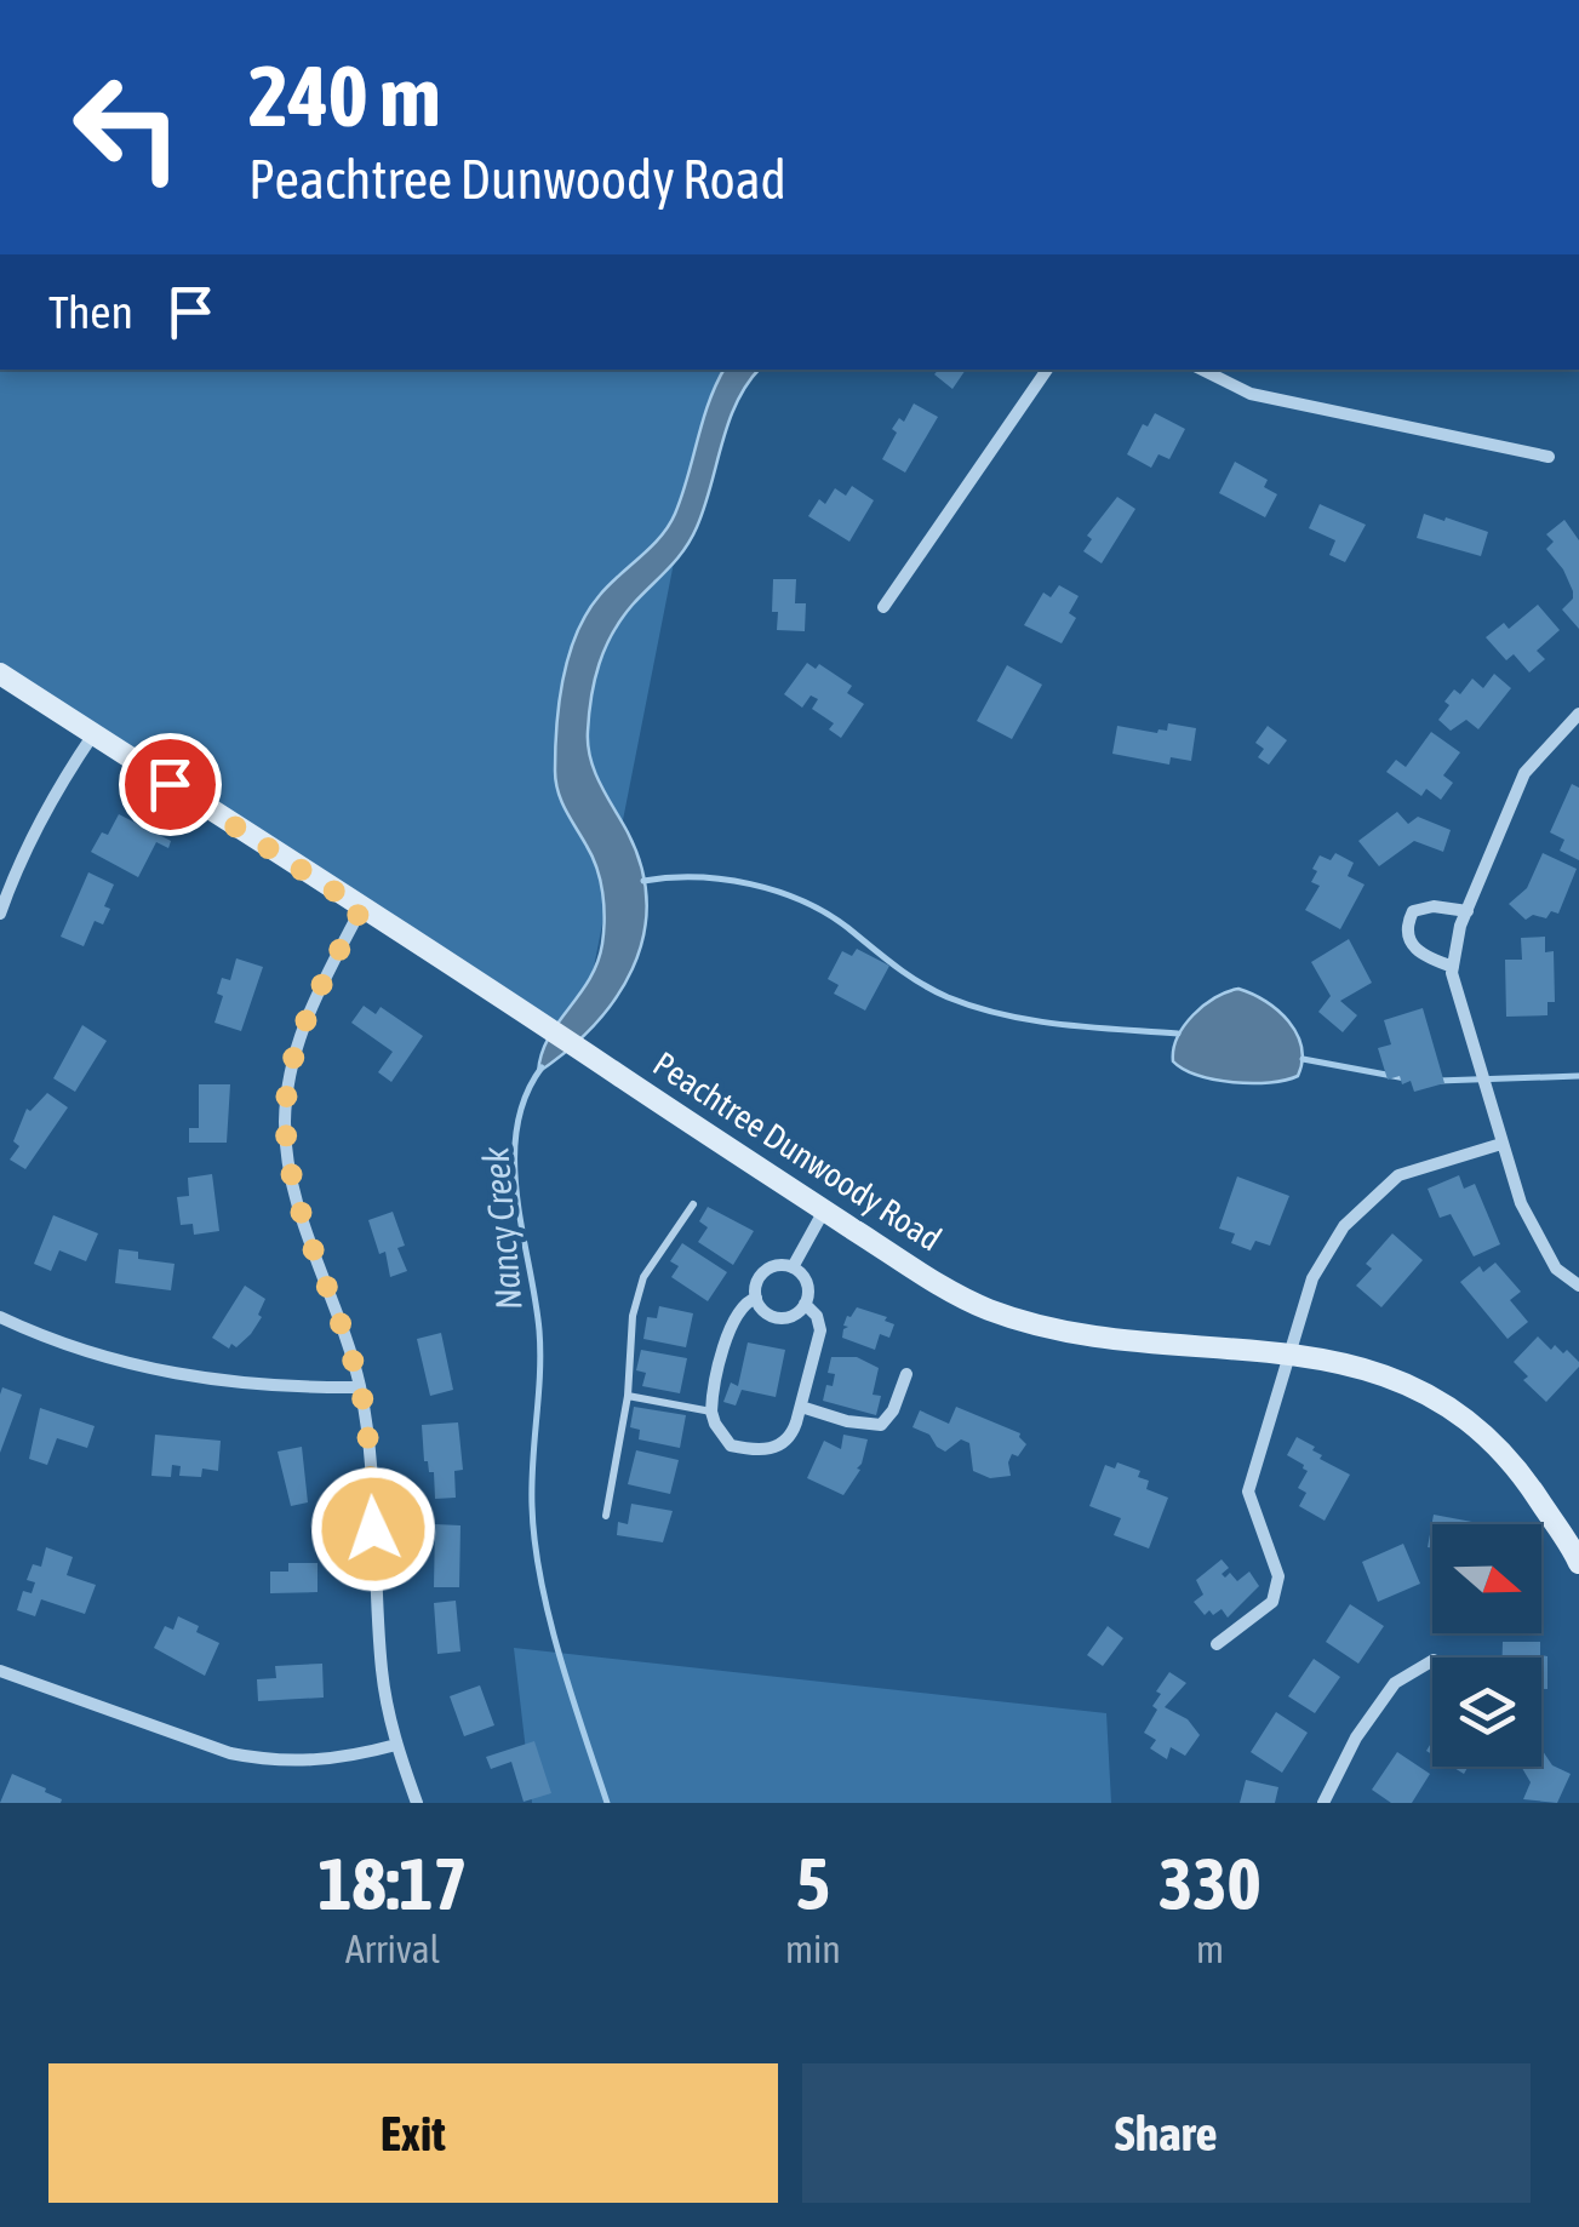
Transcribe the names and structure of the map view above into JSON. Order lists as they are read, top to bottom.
{
  "streets": {
    "main road": ["Peachtree Dunwoody Road"]
  },
  "water": ["Nancy Creek"],
  "north": "right",
  "page": {
    "turn": ["240 m", "Peachtree Dunwoody Road"],
    "then": "Then",
    "eta": [
      "18:17",
      "Arrival",
      "5",
      "min",
      "330",
      "m"
    ],
    "buttons": ["Exit", "Share"]
  }
}
